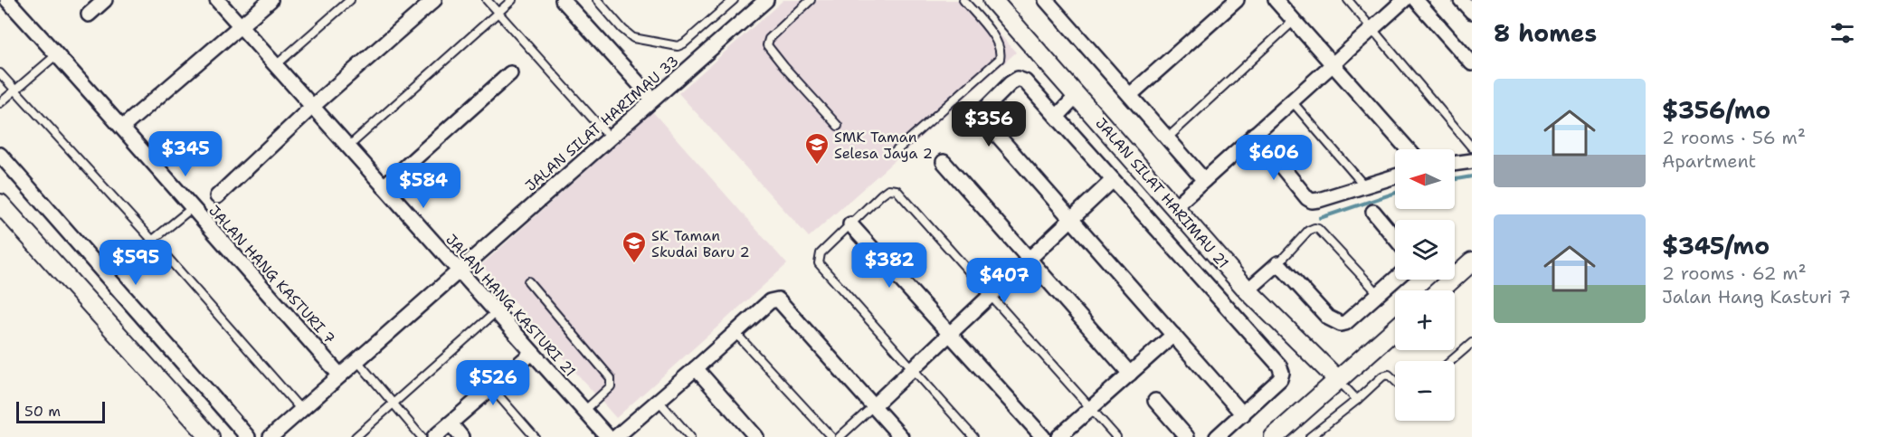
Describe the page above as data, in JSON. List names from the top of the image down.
{
  "streets": {
    "street": [
      "JALAN SILAT HARIMAU 33",
      "JALAN SILAT HARIMAU 21",
      "JALAN HANG KASTURI 7",
      "JALAN HANG KASTURI 21"
    ]
  },
  "crossings": [
    ["JALAN SILAT HARIMAU 33", "JALAN HANG KASTURI 7"],
    ["JALAN SILAT HARIMAU 33", "JALAN HANG KASTURI 21"]
  ],
  "places": {
    "school or university": ["SMK Taman Selesa Jaya 2", "SK Taman Skudai Baru 2"]
  },
  "scale_bar": "50 m",
  "north": "left",
  "page": {
    "heading": "8 homes",
    "list": [
      {
        "name": "$356/mo",
        "note": "2 rooms · 56 m² · Apartment"
      },
      {
        "name": "$345/mo",
        "note": "2 rooms · 62 m² · Jalan Hang Kasturi 7"
      }
    ],
    "price": [
      "$356",
      "$345",
      "$606",
      "$584",
      "$595",
      "$382",
      "$407",
      "$526"
    ],
    "map_buttons": ["+", "−"],
    "scale": "50 m"
  }
}
